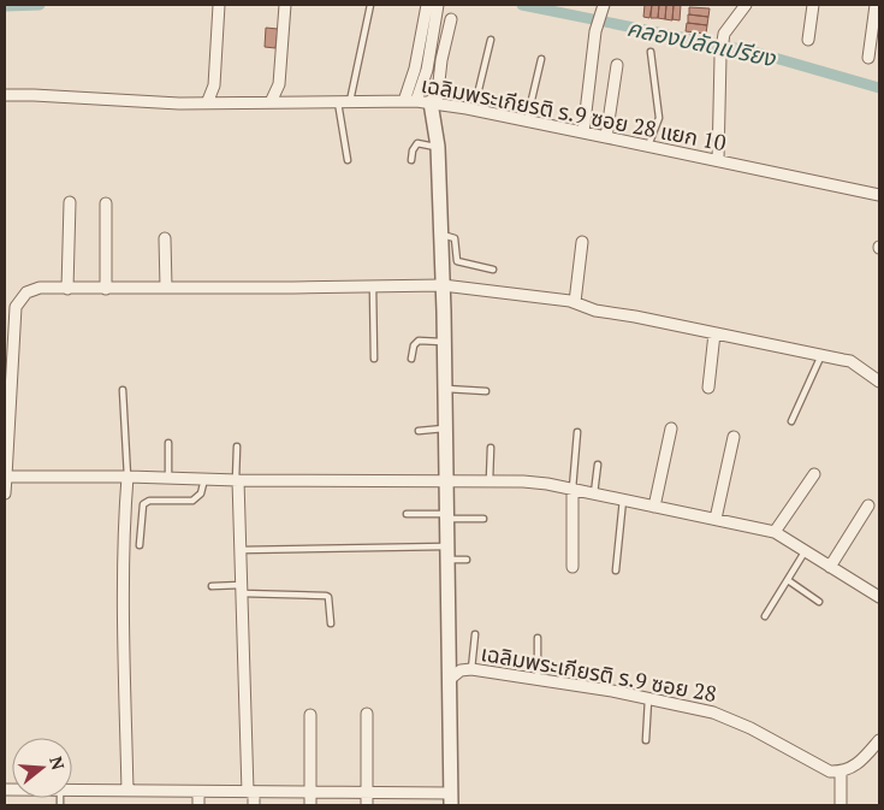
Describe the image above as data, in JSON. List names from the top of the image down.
{
  "streets": {
    "street": ["เฉลิมพระเกียรติ ร.9 ซอย 28 แยก 10", "เฉลิมพระเกียรติ ร.9 ซอย 28"]
  },
  "water": ["คลองปลัดเปรียง"],
  "north": "right"
}
